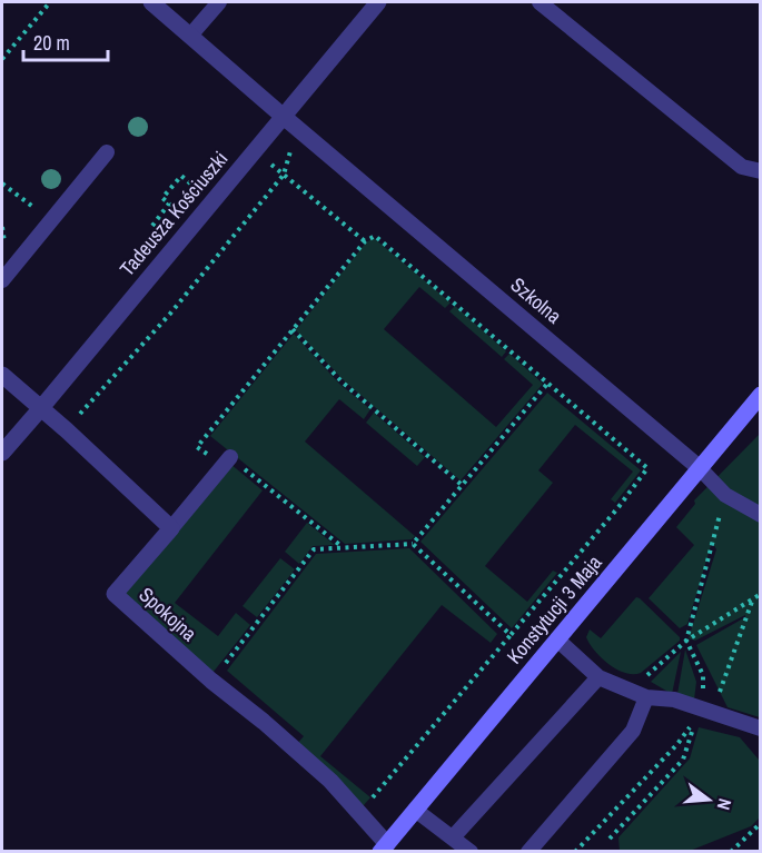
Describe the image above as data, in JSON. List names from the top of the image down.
{
  "streets": {
    "street": [
      "Tadeusza Kościuszki",
      "Szkolna",
      "Konstytucji 3 Maja",
      "Spokojna"
    ]
  },
  "crossings": [
    ["Tadeusza Kościuszki", "Szkolna"],
    ["Szkolna", "Konstytucji 3 Maja"],
    ["Konstytucji 3 Maja", "Spokojna"]
  ],
  "scale_bar": "20 m",
  "north": "right"
}
